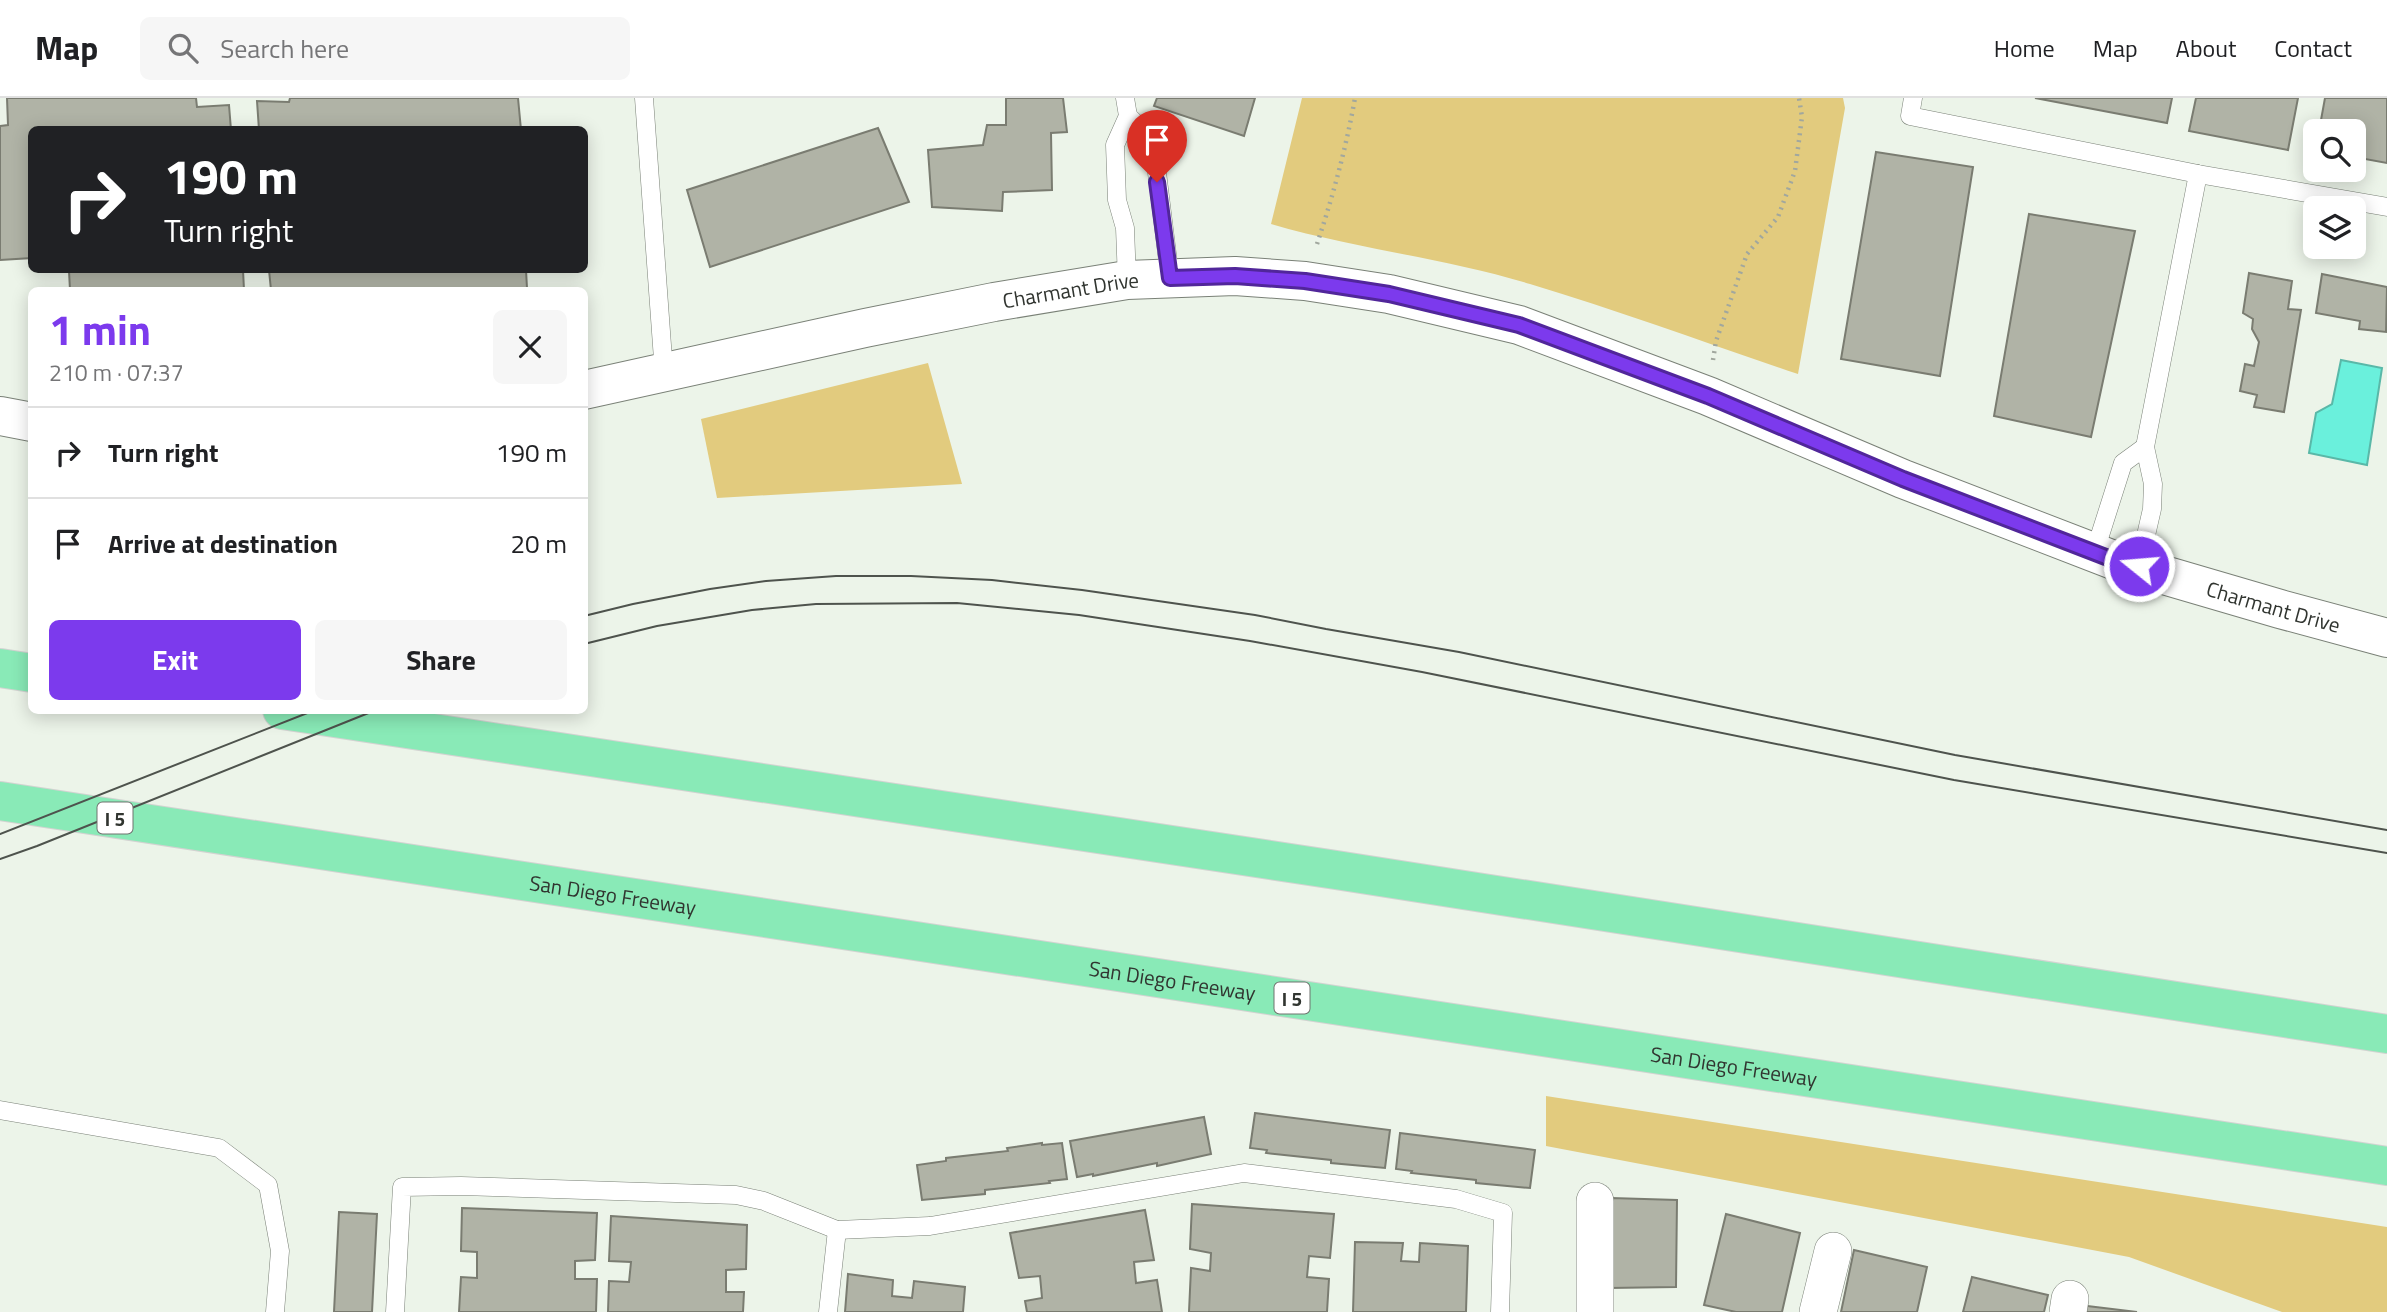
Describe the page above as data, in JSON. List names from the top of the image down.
{
  "streets": {
    "highway": ["I 5", "San Diego Freeway"],
    "street": ["Charmant Drive"]
  },
  "page": {
    "header": "Map",
    "search": "Search here",
    "nav": [
      "Home",
      "Map",
      "About",
      "Contact"
    ],
    "turn": ["190 m", "Turn right"],
    "heading": ["1 min", "210 m · 07:37"],
    "list": [
      {
        "name": "Turn right",
        "value": "190 m"
      },
      {
        "name": "Arrive at destination",
        "value": "20 m"
      }
    ],
    "buttons": ["Exit", "Share"]
  }
}
